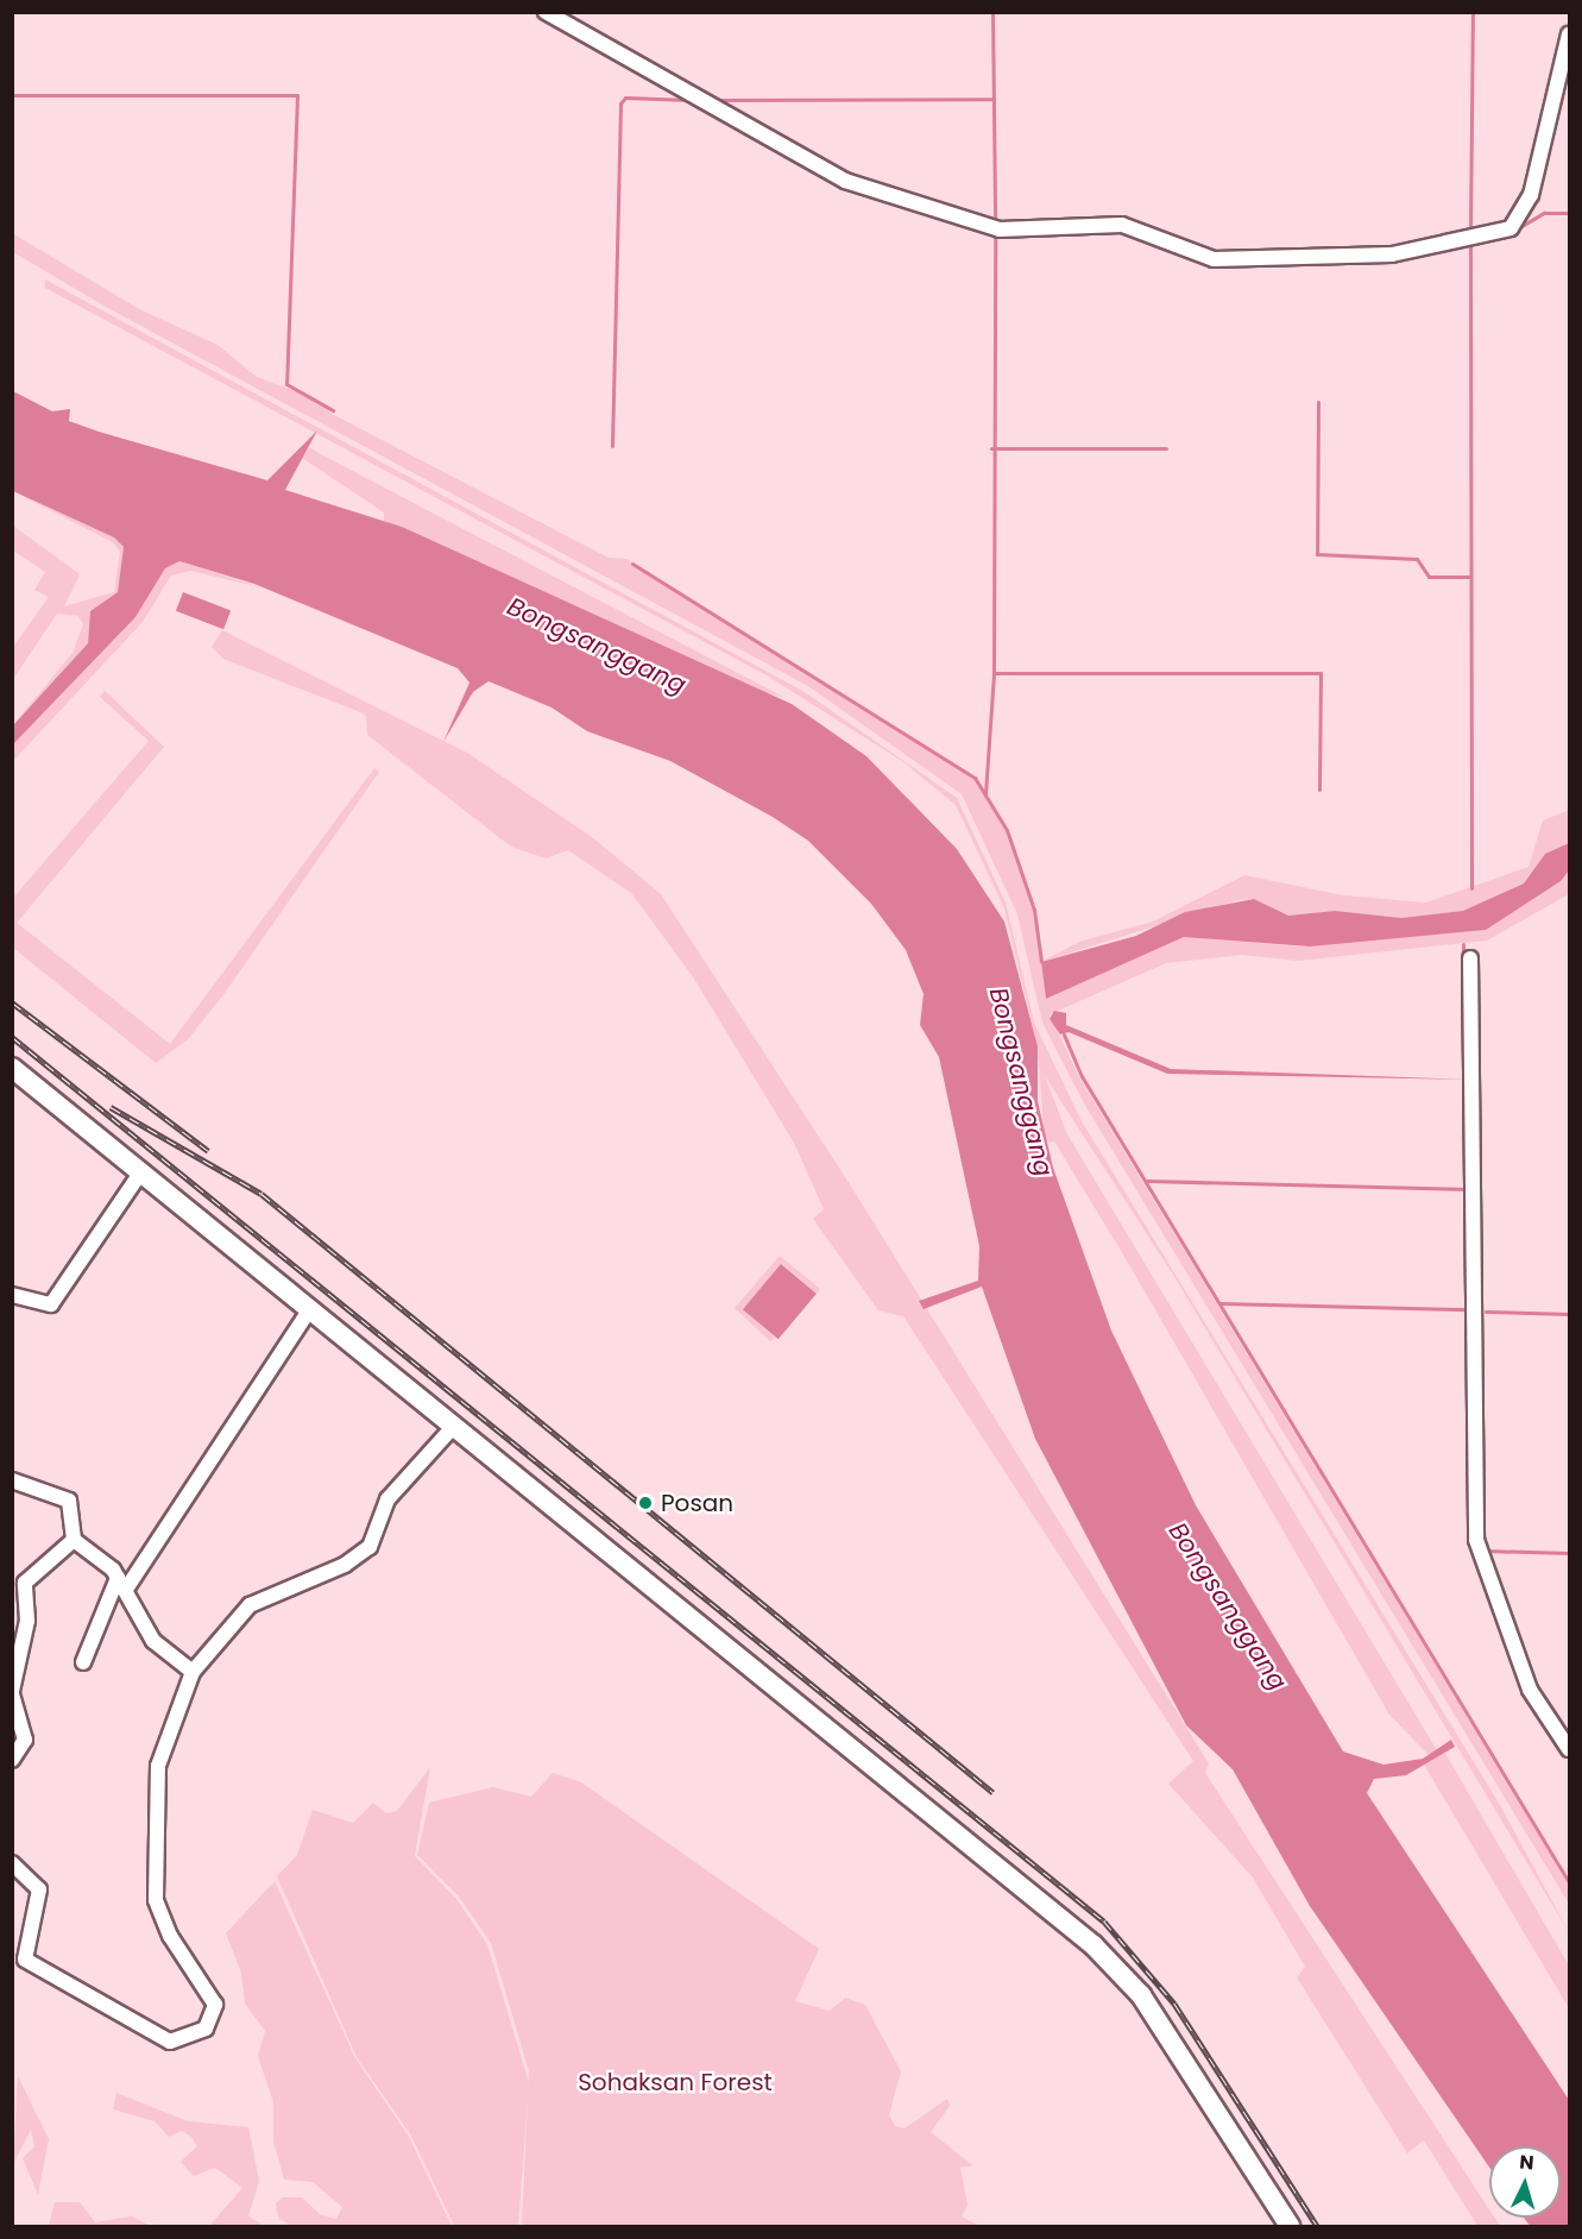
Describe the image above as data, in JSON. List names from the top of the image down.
{
  "water": ["Bongsanggang"],
  "parks": ["Sohaksan Forest"],
  "places": ["Posan"],
  "north": "top"
}
